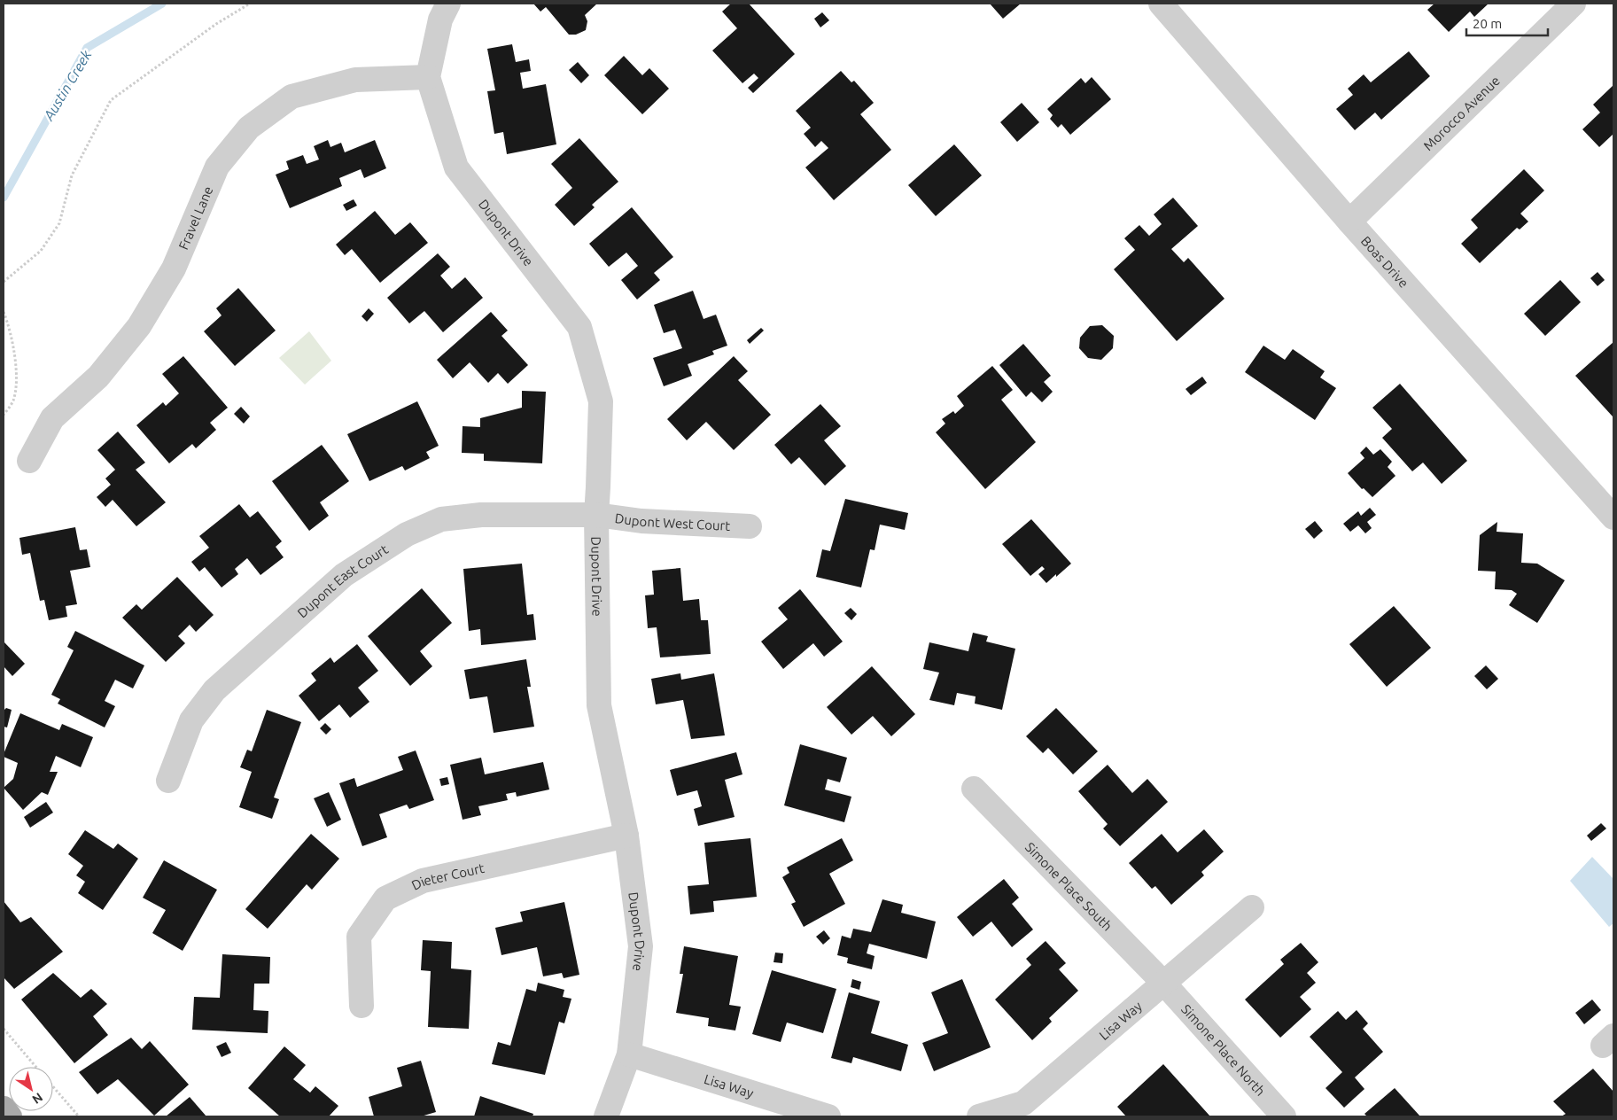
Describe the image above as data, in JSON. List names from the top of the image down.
{
  "streets": {
    "street": [
      "Morocco Avenue",
      "Fravel Lane",
      "Dupont Drive",
      "Boas Drive",
      "Dupont West Court",
      "Dupont East Court",
      "Dieter Court",
      "Simone Place South",
      "Lisa Way",
      "Simone Place North"
    ]
  },
  "crossings": [
    ["Morocco Avenue", "Boas Drive"],
    ["Fravel Lane", "Dupont Drive"],
    ["Dupont Drive", "Dupont West Court"],
    ["Dupont Drive", "Dupont East Court"],
    ["Dupont Drive", "Dieter Court"],
    ["Dupont Drive", "Lisa Way"],
    ["Dupont West Court", "Dupont East Court"],
    ["Simone Place South", "Lisa Way"],
    ["Simone Place South", "Simone Place North"],
    ["Lisa Way", "Simone Place North"]
  ],
  "water": ["Austin Creek"],
  "scale_bar": "20 m",
  "north": "bottom right"
}
